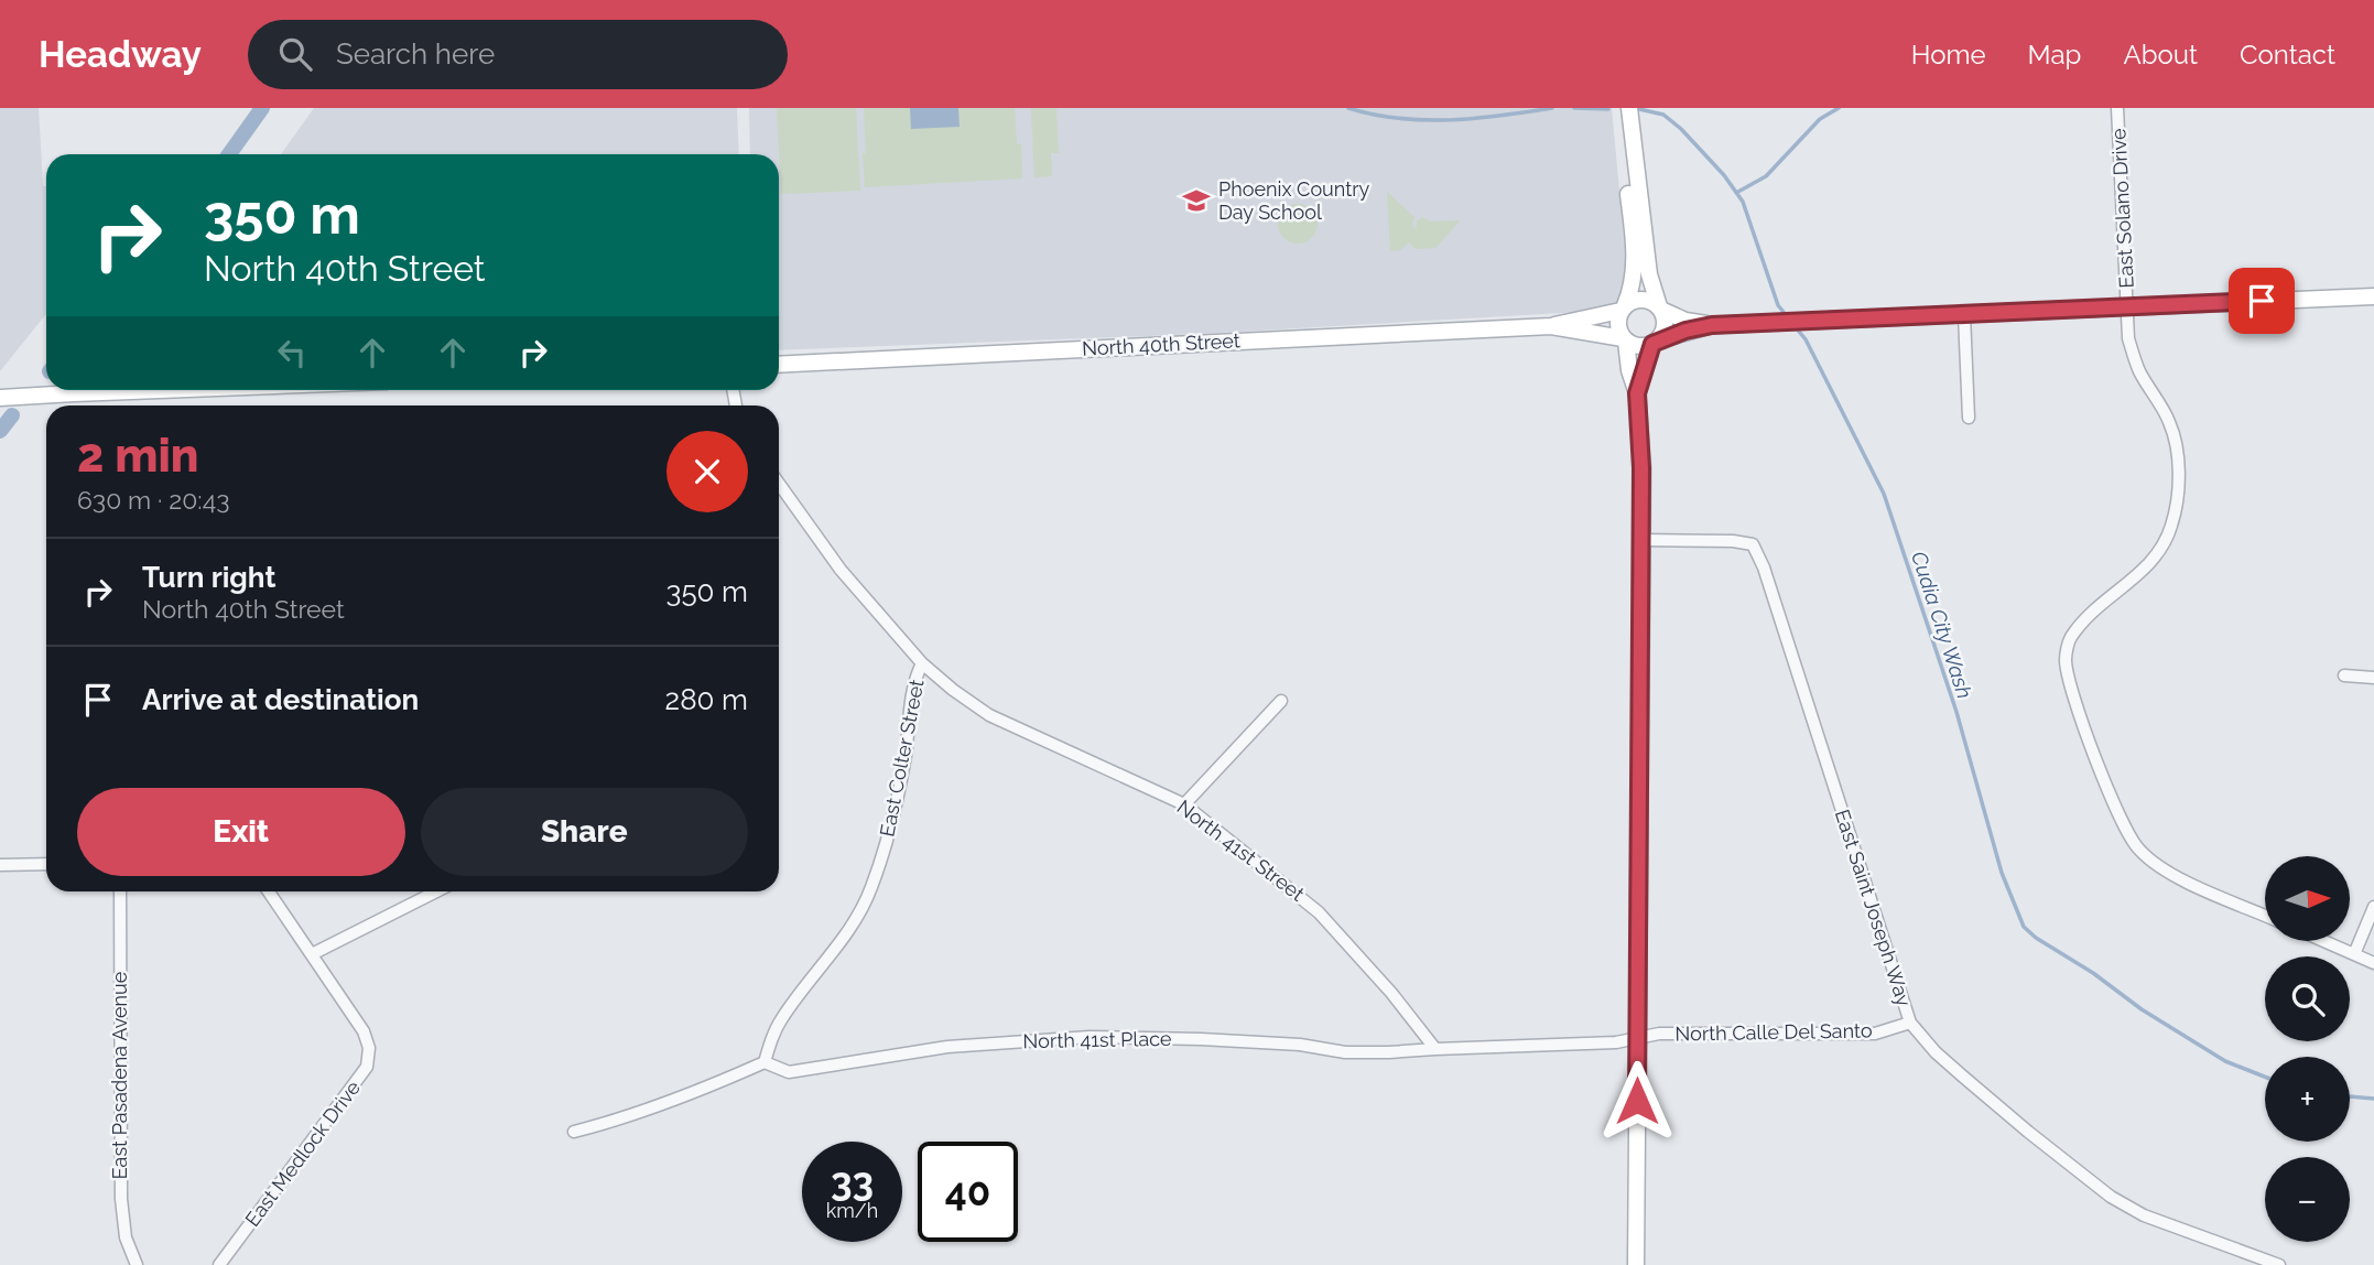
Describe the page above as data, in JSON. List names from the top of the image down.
{
  "streets": {
    "street": [
      "East Solano Drive",
      "North 40th Street",
      "East Colter Street",
      "North 41st Street",
      "East Saint Joseph Way",
      "North Calle Del Santo",
      "North 41st Place",
      "East Pasadena Avenue",
      "East Medlock Drive"
    ]
  },
  "crossings": [
    ["East Colter Street", "North 41st Street"],
    ["East Colter Street", "North 41st Place"],
    ["North 41st Street", "North 41st Place"],
    ["East Saint Joseph Way", "North Calle Del Santo"],
    ["North Calle Del Santo", "North 41st Place"]
  ],
  "water": ["Cudia City Wash"],
  "places": {
    "school or university": ["Phoenix Country Day School"]
  },
  "north": "right",
  "page": {
    "header": "Headway",
    "search": "Search here",
    "nav": [
      "Home",
      "Map",
      "About",
      "Contact"
    ],
    "turn": ["350 m", "North 40th Street"],
    "heading": ["2 min", "630 m · 20:43"],
    "list": [
      {
        "name": "Turn right",
        "note": "North 40th Street",
        "value": "350 m"
      },
      {
        "name": "Arrive at destination",
        "value": "280 m"
      }
    ],
    "buttons": ["Exit", "Share"],
    "map_buttons": ["+", "−"],
    "speed": "33 km/h",
    "limit": "40"
  }
}
